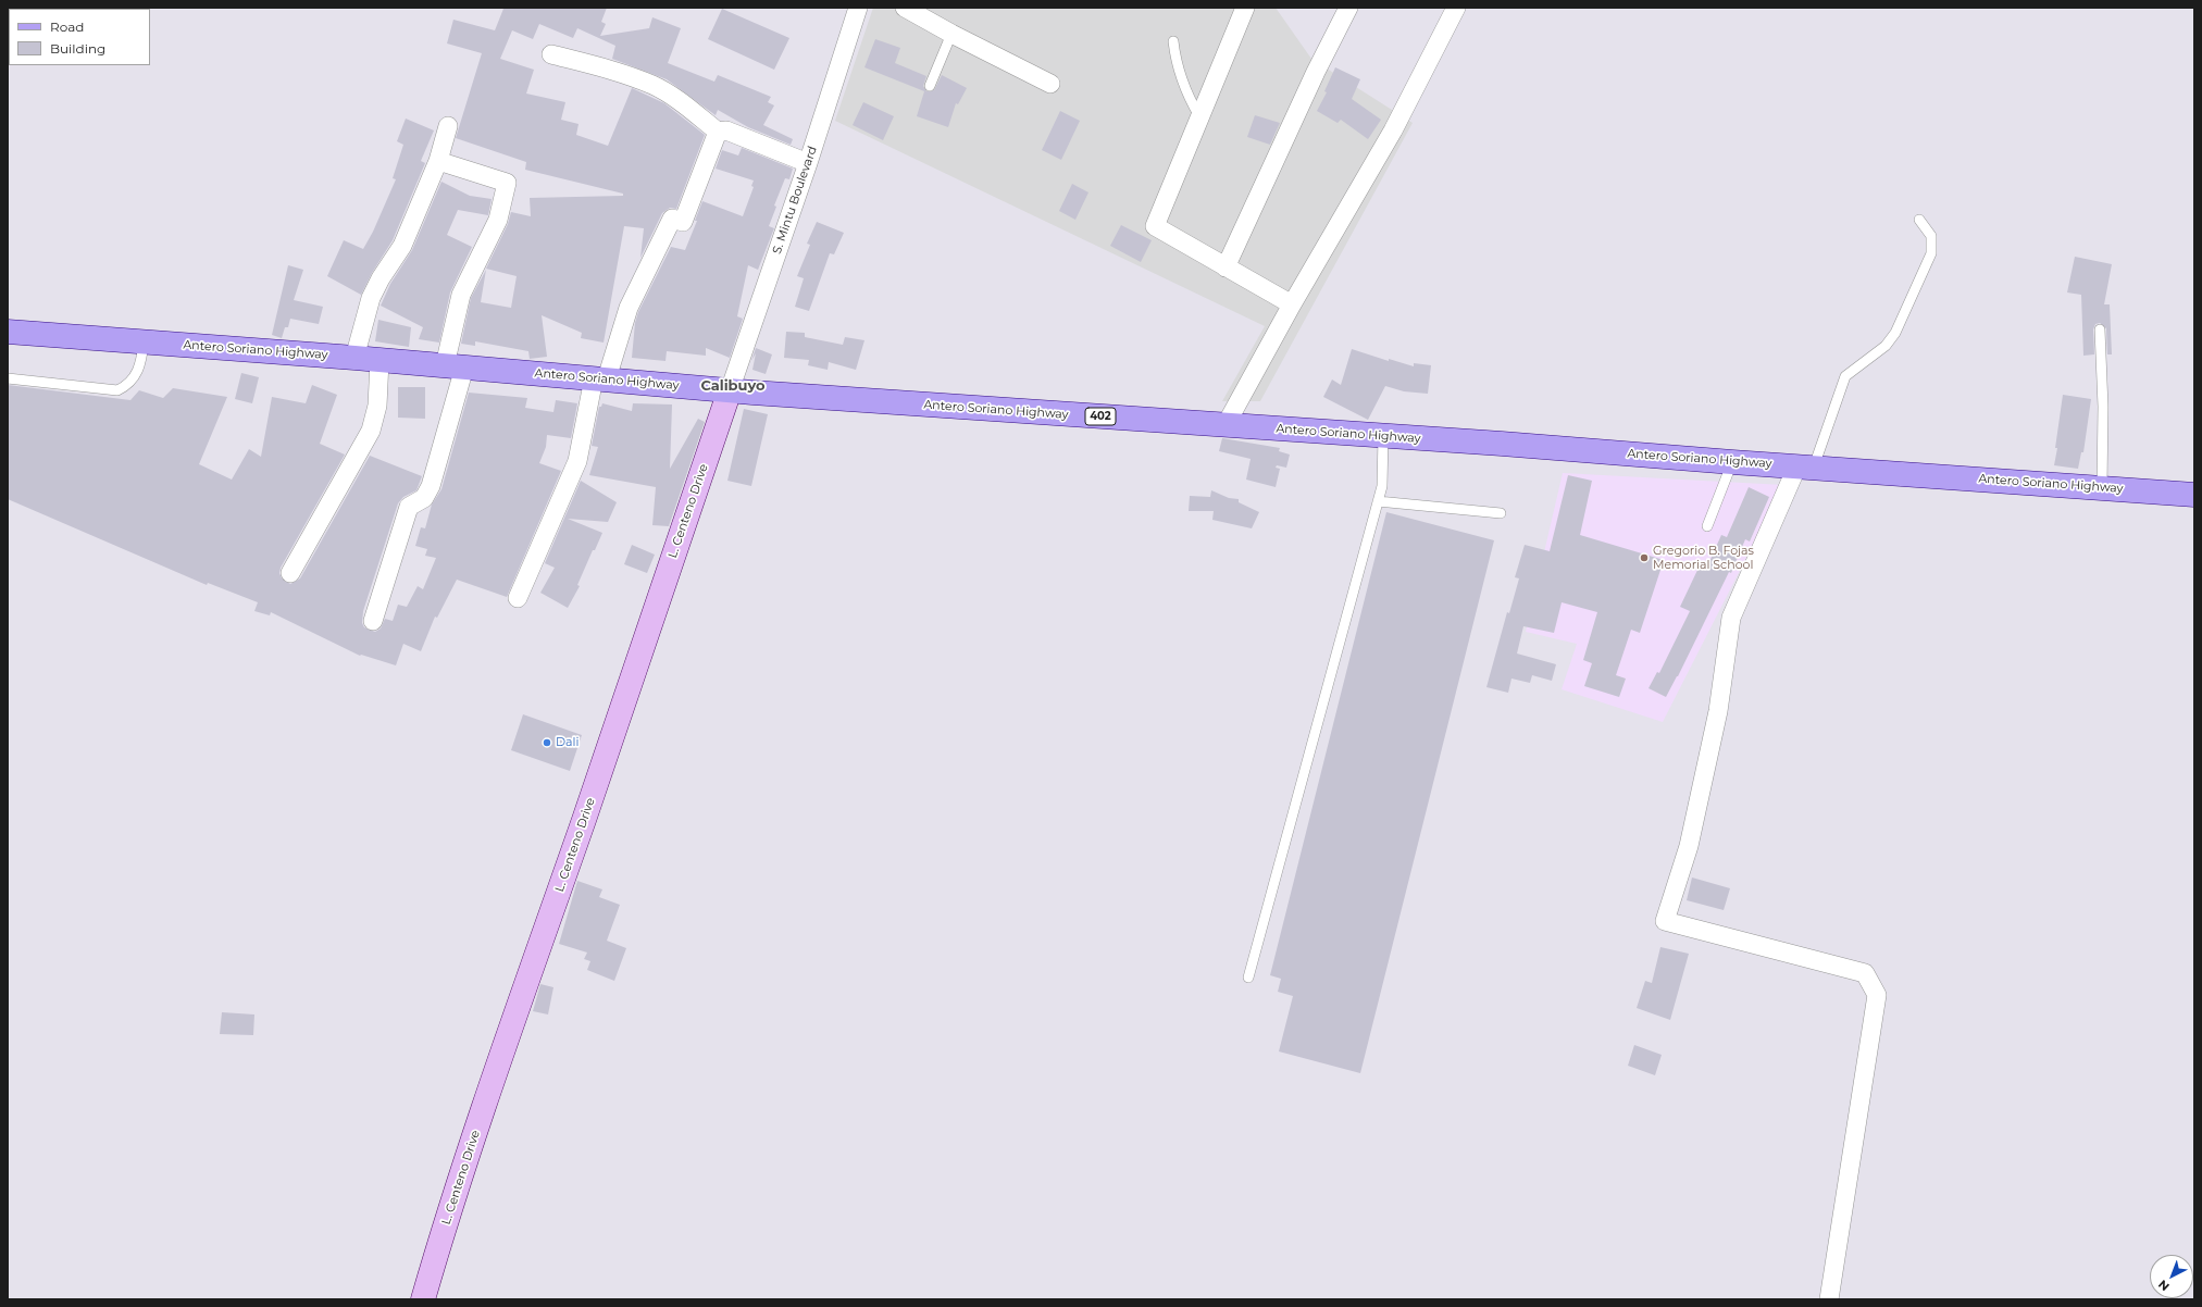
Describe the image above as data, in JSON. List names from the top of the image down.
{
  "streets": {
    "main road": ["Antero Soriano Highway", "402"],
    "street": ["S. Mintu Boulevard", "L. Centeno Drive"]
  },
  "crossings": [
    ["S. Mintu Boulevard", "Antero Soriano Highway"],
    ["S. Mintu Boulevard", "L. Centeno Drive"],
    ["Antero Soriano Highway", "L. Centeno Drive"]
  ],
  "districts": ["Calibuyo"],
  "places": ["Gregorio B. Fojas Memorial School", "Dali"],
  "legend": ["Road", "Building"],
  "north": "bottom left"
}
